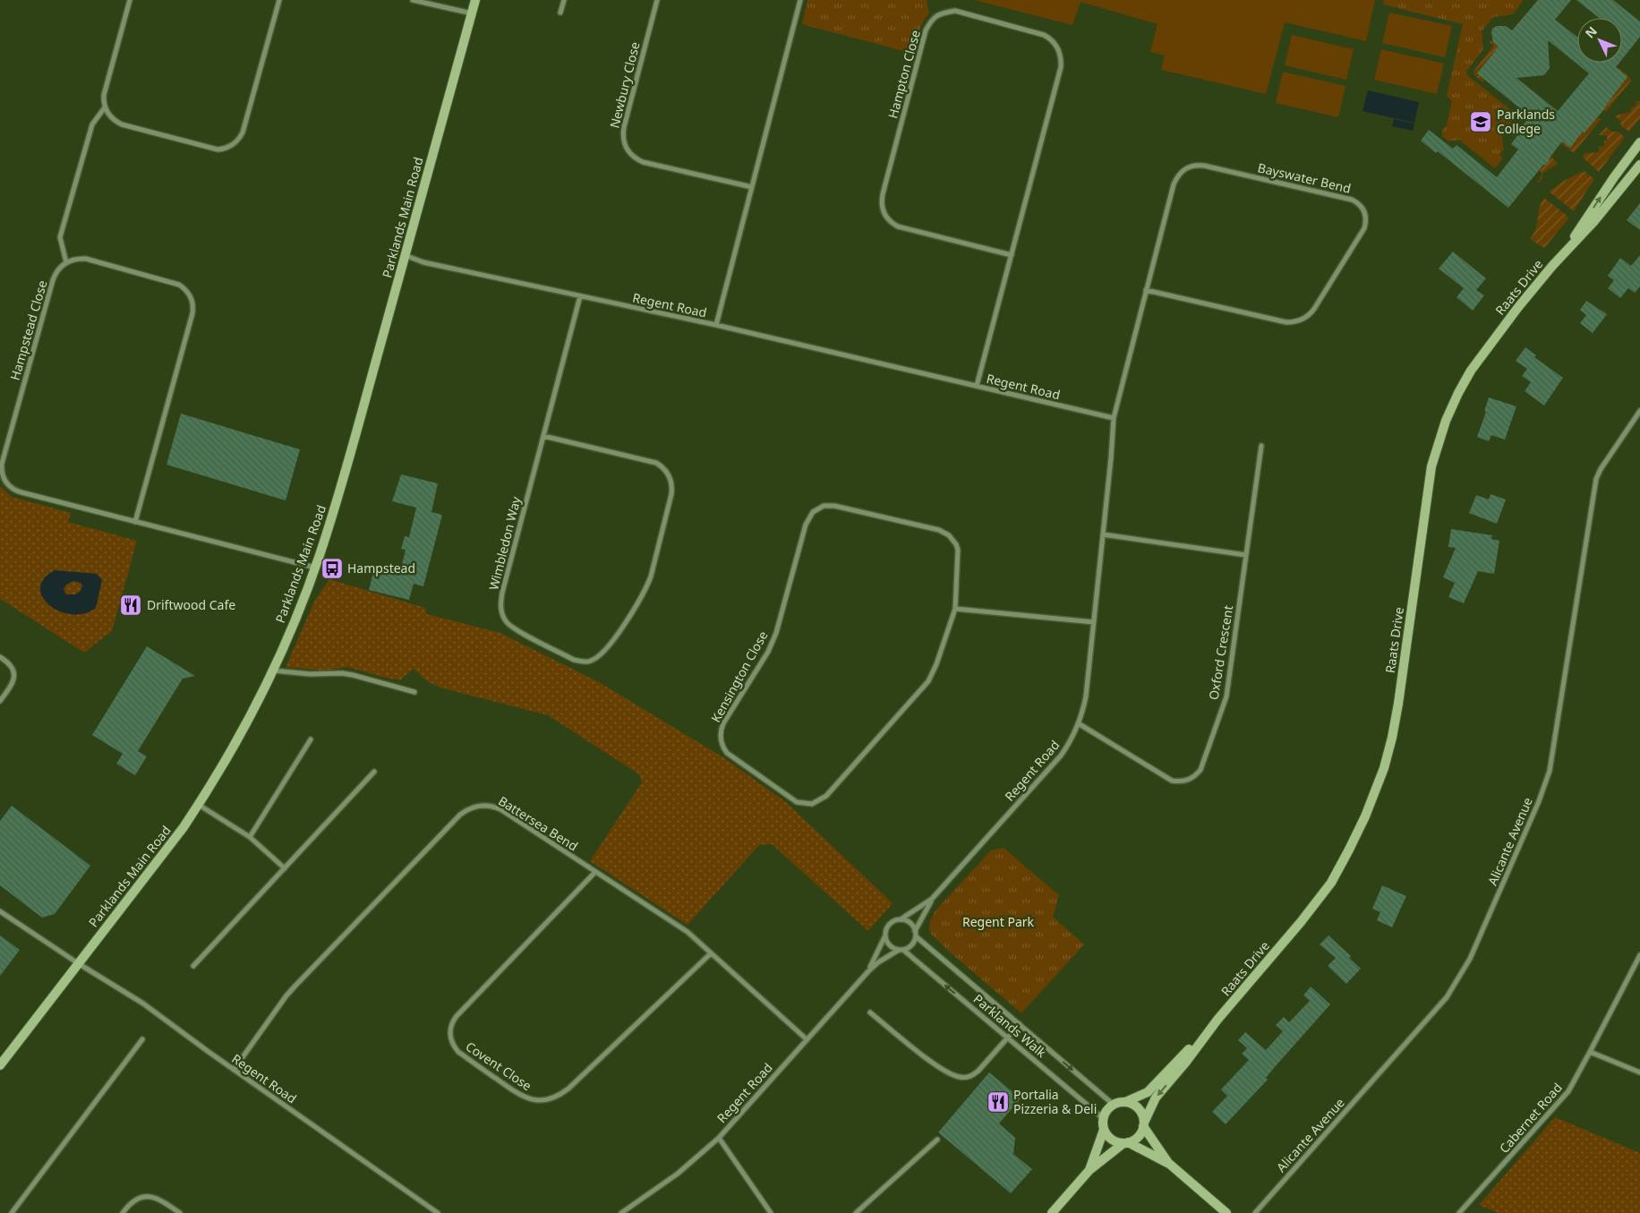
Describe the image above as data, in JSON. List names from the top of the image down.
{
  "streets": {
    "street": [
      "Hampton Close",
      "Newbury Close",
      "Bayswater Bend",
      "Parklands Main Road",
      "Raats Drive",
      "Regent Road",
      "Hampstead Close",
      "Wimbledon Way",
      "Oxford Crescent",
      "Kensington Close",
      "Battersea Bend",
      "Alicante Avenue",
      "Parklands Walk",
      "Covent Close",
      "Cabernet Road"
    ]
  },
  "crossings": [
    ["Hampton Close", "Regent Road"],
    ["Bayswater Bend", "Regent Road"],
    ["Parklands Main Road", "Regent Road"],
    ["Parklands Main Road", "Hampstead Close"],
    ["Raats Drive", "Parklands Walk"],
    ["Regent Road", "Wimbledon Way"],
    ["Regent Road", "Oxford Crescent"],
    ["Regent Road", "Battersea Bend"],
    ["Regent Road", "Parklands Walk"],
    ["Battersea Bend", "Covent Close"]
  ],
  "parks": ["Regent Park"],
  "places": {
    "school or university": ["Parklands College"],
    "bus stop": ["Hampstead"],
    "restaurant": ["Driftwood Cafe", "Portalia Pizzeria & Deli"]
  },
  "north": "top left"
}
